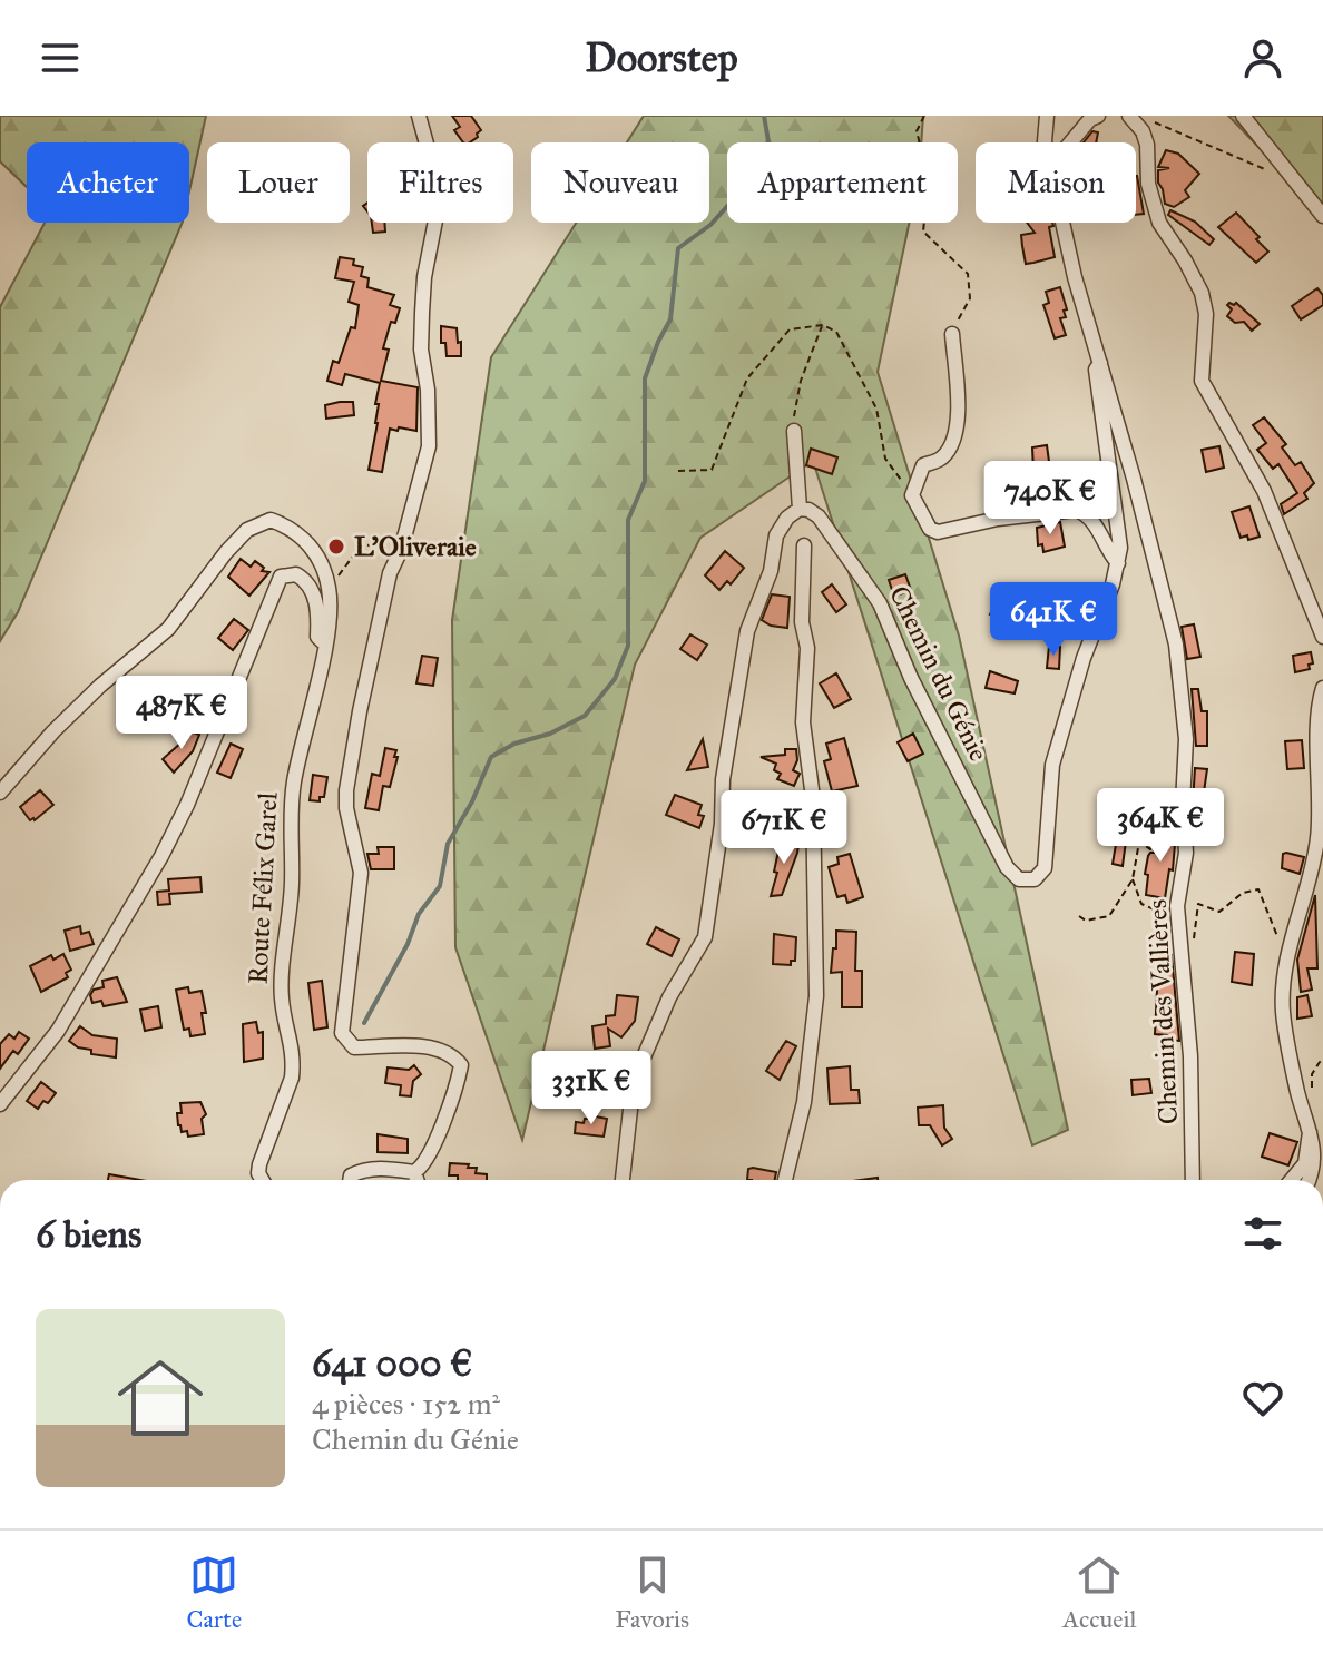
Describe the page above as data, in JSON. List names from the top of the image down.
{
  "streets": {
    "street": ["Chemin du Génie", "Route Félix Garel", "Chemin des Vallières"]
  },
  "crossings": [
    ["Chemin du Génie", "Chemin des Vallières"]
  ],
  "places": ["L'Oliveraie"],
  "page": {
    "header": "Doorstep",
    "chip": [
      "Acheter",
      "Louer",
      "Filtres",
      "Nouveau",
      "Appartement",
      "Maison"
    ],
    "price": [
      "740K €",
      "641K €",
      "487K €",
      "364K €",
      "671K €",
      "331K €"
    ],
    "heading": "6 biens",
    "list": [
      {
        "name": "641 000 €",
        "note": "4 pièces · 152 m² · Chemin du Génie"
      }
    ],
    "tabs": ["Carte", "Favoris", "Accueil"]
  }
}
